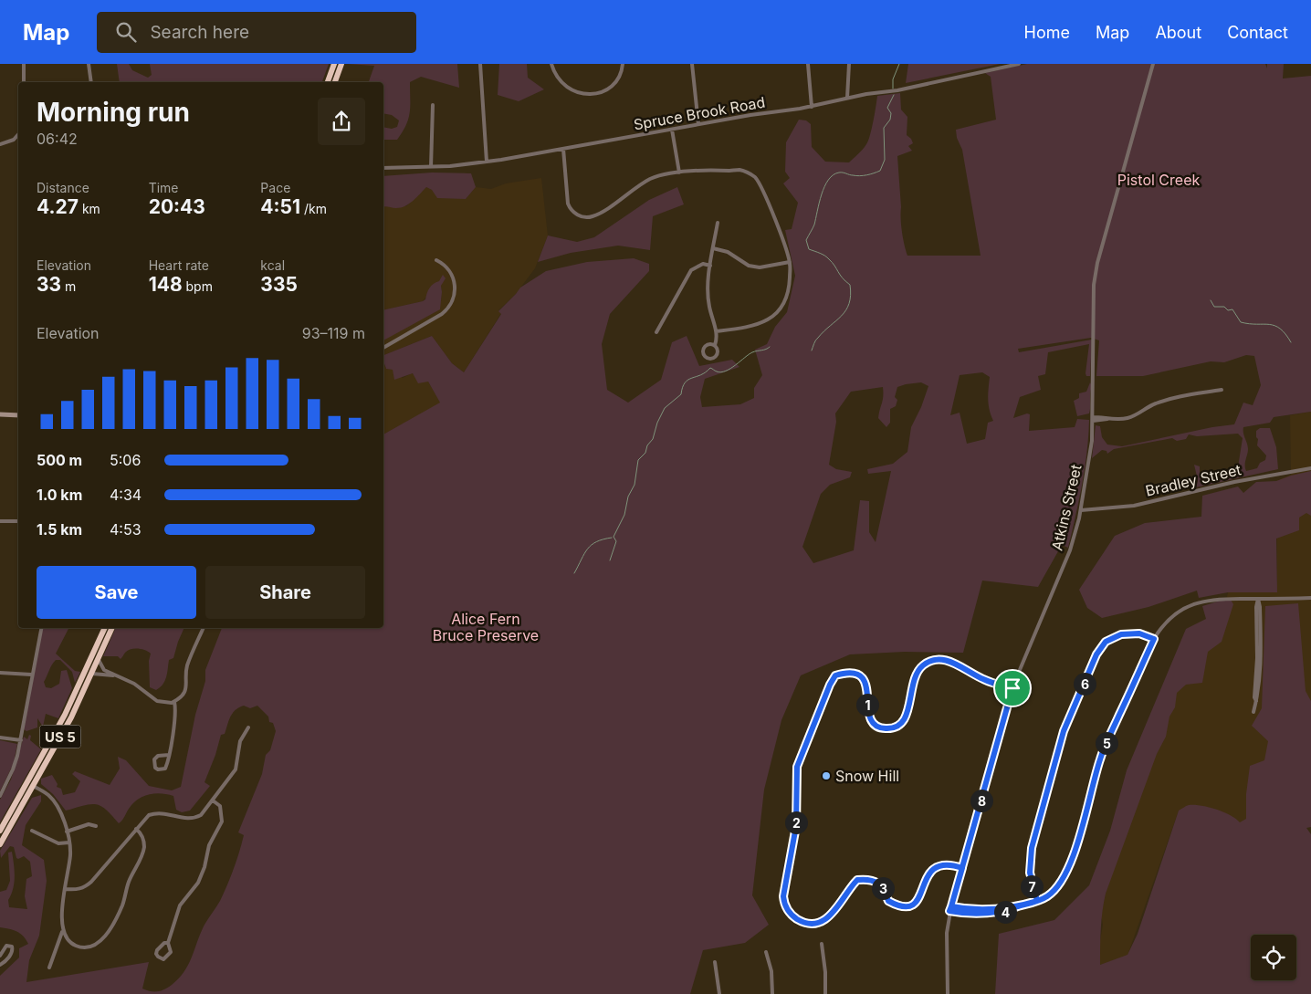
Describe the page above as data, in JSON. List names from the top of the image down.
{
  "streets": {
    "highway": ["US 5"],
    "street": ["Spruce Brook Road", "Bradley Street", "Atkins Street"]
  },
  "crossings": [
    ["Bradley Street", "Atkins Street"]
  ],
  "parks": ["Pistol Creek", "Alice Fern Bruce Preserve"],
  "places": ["Snow Hill"],
  "page": {
    "header": "Map",
    "search": "Search here",
    "nav": [
      "Home",
      "Map",
      "About",
      "Contact"
    ],
    "heading": ["Morning run", "06:42"],
    "stats": [
      ["Distance", "4.27 km"],
      ["Time", "20:43"],
      ["Pace", "4:51 /km"],
      ["Elevation", "33 m"],
      ["Heart rate", "148 bpm"],
      ["kcal", "335"]
    ],
    "chart": ["Elevation", "93–119 m"],
    "list": [
      {
        "name": "500 m",
        "note": "5:06"
      },
      {
        "name": "1.0 km",
        "note": "4:34"
      },
      {
        "name": "1.5 km",
        "note": "4:53"
      }
    ],
    "buttons": ["Save", "Share"],
    "pins": [
      "6",
      "1",
      "5",
      "8",
      "2",
      "7",
      "3",
      "4"
    ]
  }
}
